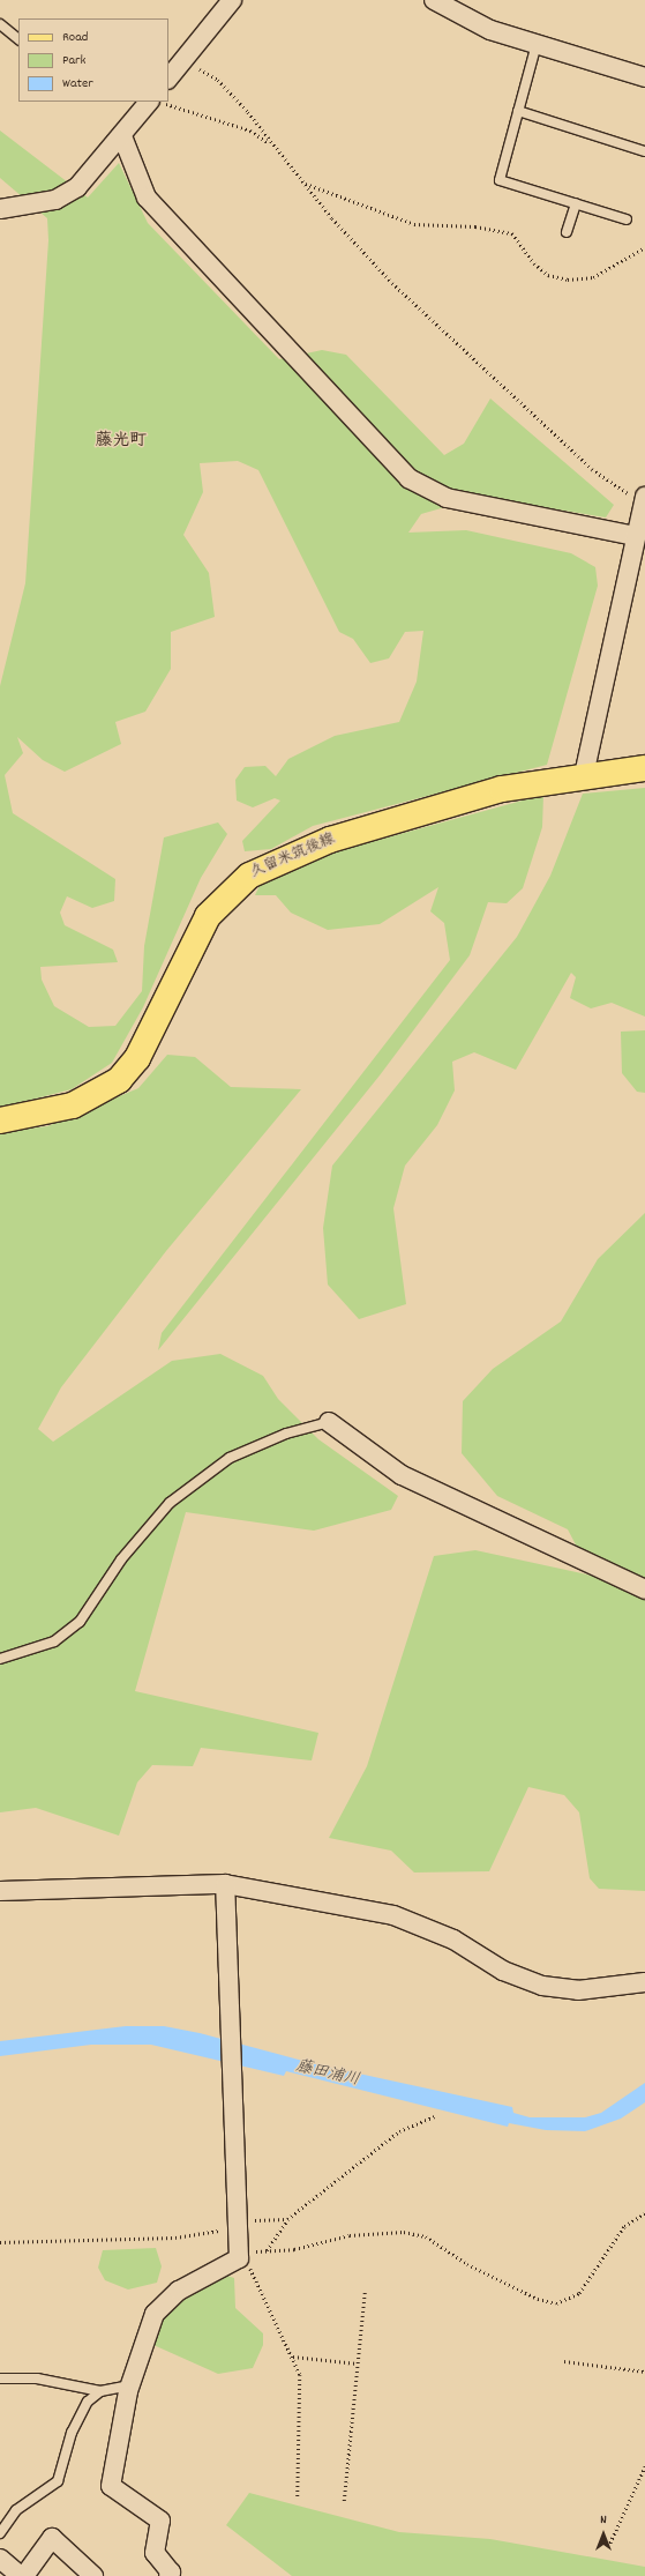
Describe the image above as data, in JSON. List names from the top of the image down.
{
  "streets": {
    "main road": ["久留米筑後線"]
  },
  "districts": ["藤光町"],
  "water": ["藤田浦川"],
  "legend": ["Road", "Park", "Water"],
  "north": "top"
}
